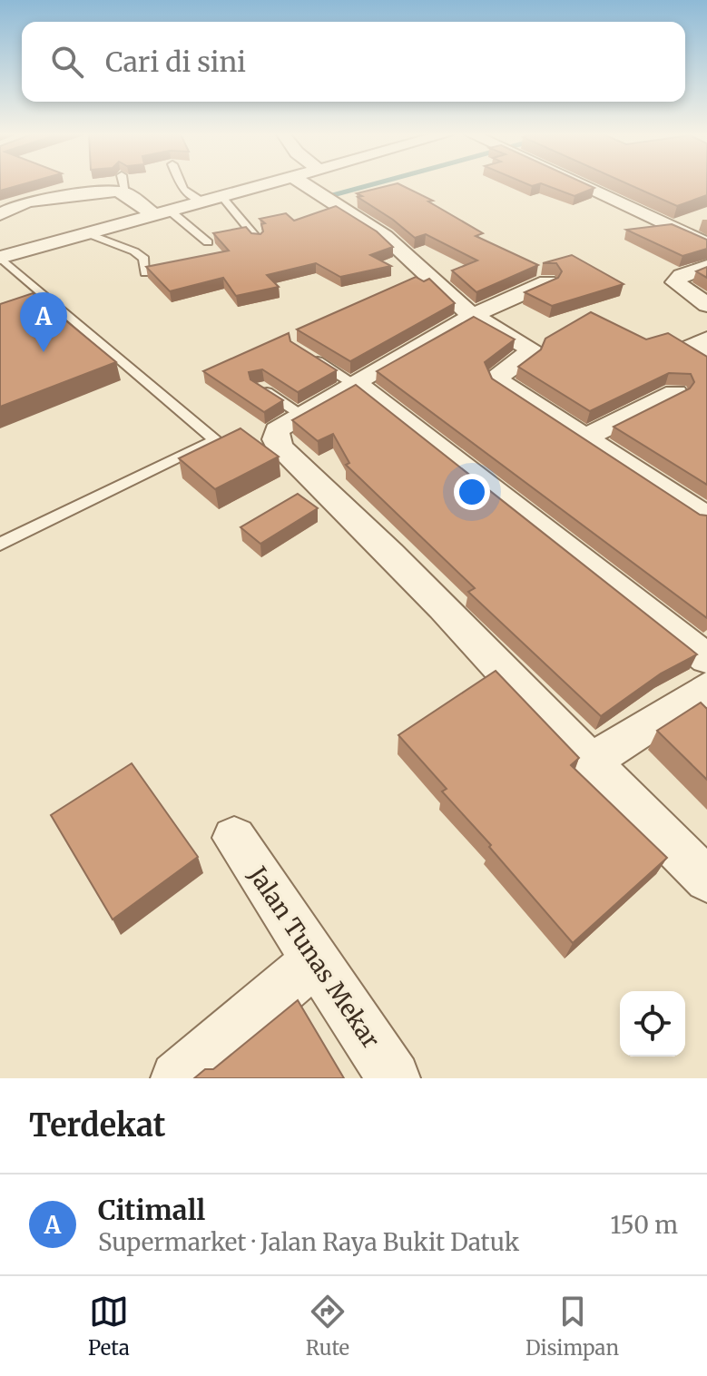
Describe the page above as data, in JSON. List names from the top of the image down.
{
  "streets": {
    "street": ["Jalan Tunas Mekar"]
  },
  "page": {
    "search": "Cari di sini",
    "pins": "A",
    "heading": "Terdekat",
    "list": [
      {
        "mark": "A",
        "name": "Citimall",
        "note": "Supermarket · Jalan Raya Bukit Datuk",
        "value": "150 m"
      }
    ],
    "nav": ["Peta", "Rute", "Disimpan"]
  }
}
